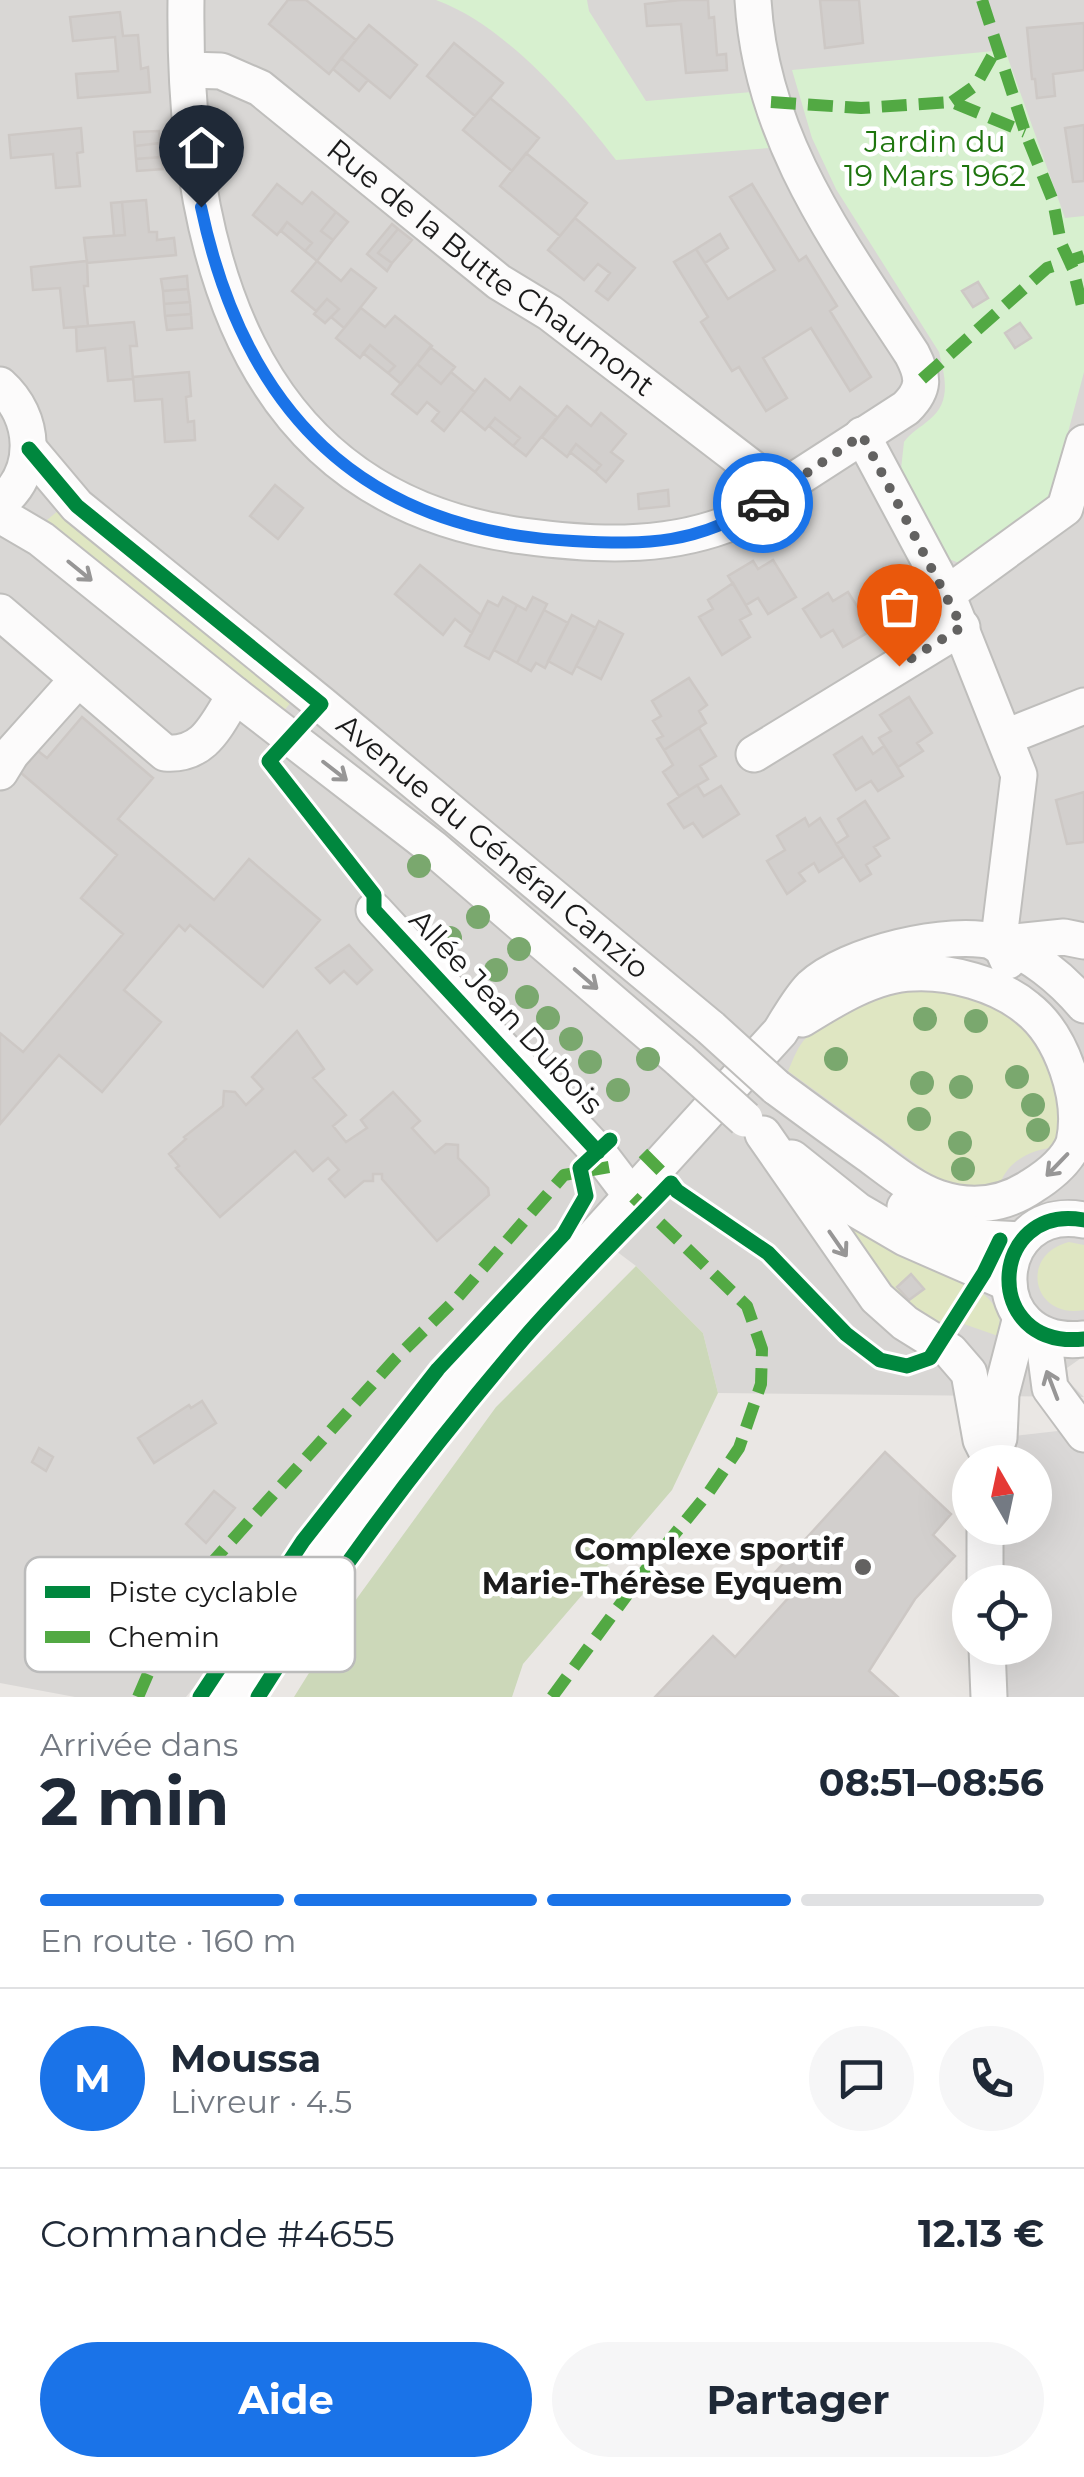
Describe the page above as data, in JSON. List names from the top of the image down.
{
  "streets": {
    "street": ["Rue de la Butte Chaumont", "Avenue du Général Canzio", "Allée Jean Dubois"]
  },
  "parks": ["Jardin du 19 Mars 1962"],
  "places": ["Complexe sportif Marie-Thérèse Eyquem"],
  "legend": ["Piste cyclable", "Chemin"],
  "north": "top",
  "page": {
    "heading": ["2 min", "Arrivée dans", "08:51–08:56"],
    "panel": [
      "Moussa",
      "Livreur · 4.5",
      "Commande #4655",
      "12.13 €"
    ],
    "bar": "En route · 160 m",
    "round": "M",
    "buttons": ["Aide", "Partager"]
  }
}
